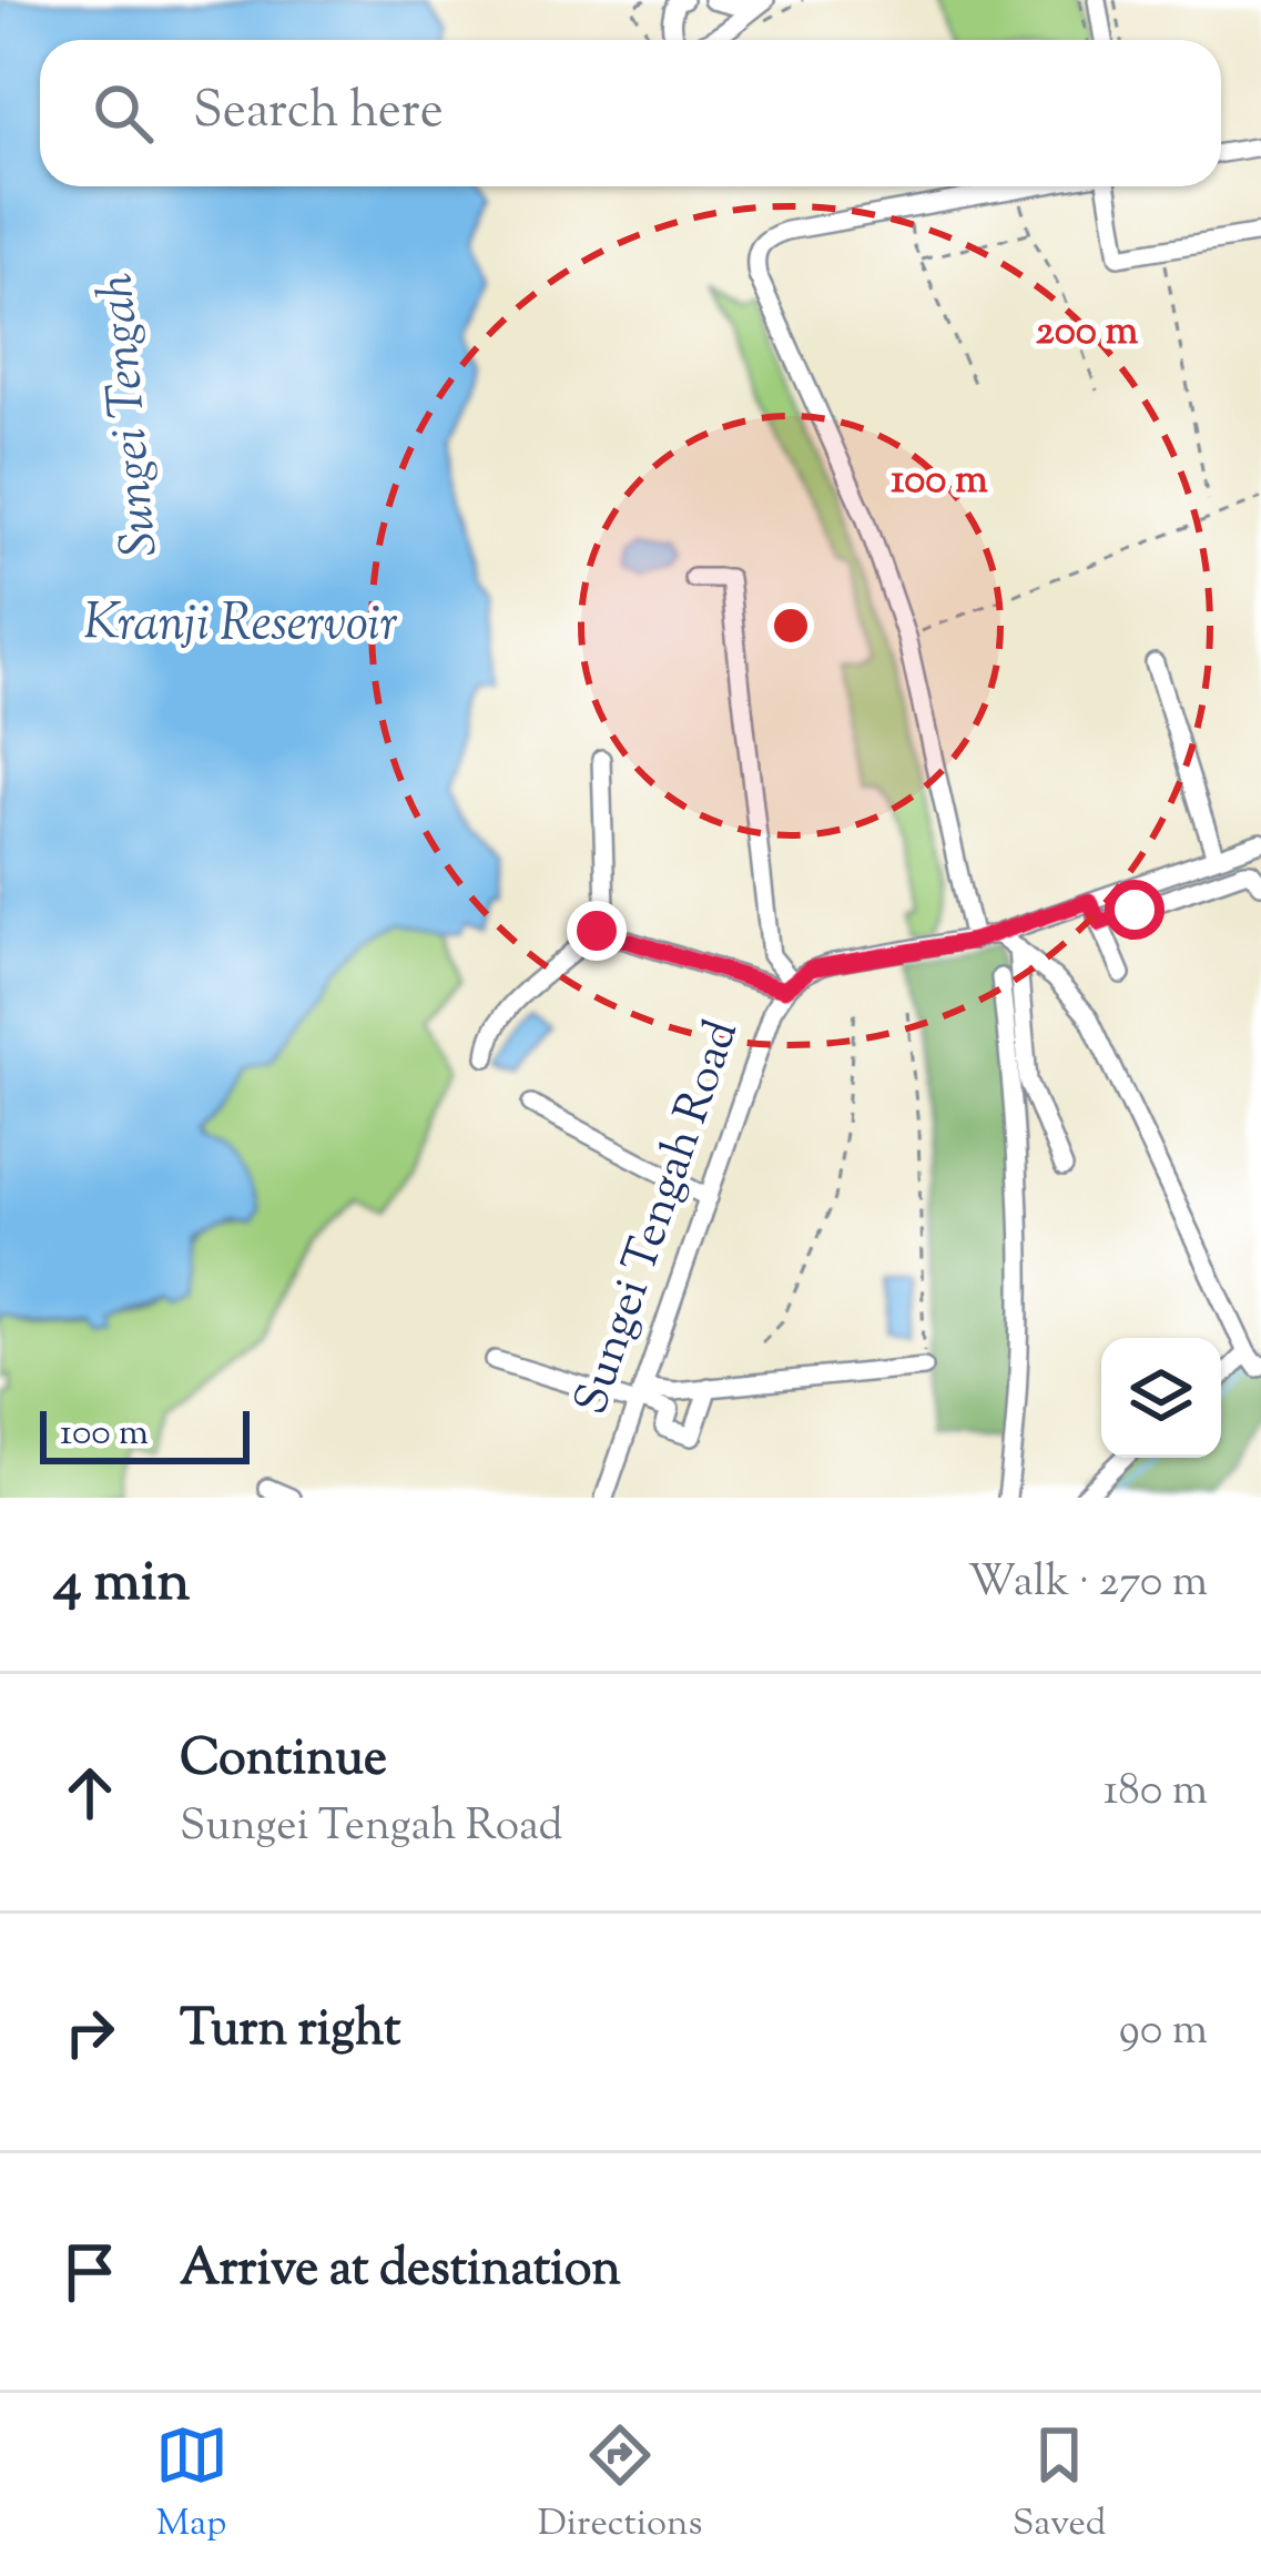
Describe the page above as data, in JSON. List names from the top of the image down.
{
  "streets": {
    "street": ["Sungei Tengah Road"]
  },
  "water": ["Sungei Tengah", "Kranji Reservoir"],
  "scale_bar": "100 m",
  "page": {
    "search": "Search here",
    "scale": "100 m",
    "heading": ["4 min", "Walk · 270 m"],
    "list": [
      ["Continue", "Sungei Tengah Road", "180 m"],
      ["Turn right", "90 m"],
      "Arrive at destination"
    ],
    "nav": ["Map", "Directions", "Saved"]
  },
  "rings": ["200 m", "100 m"]
}
